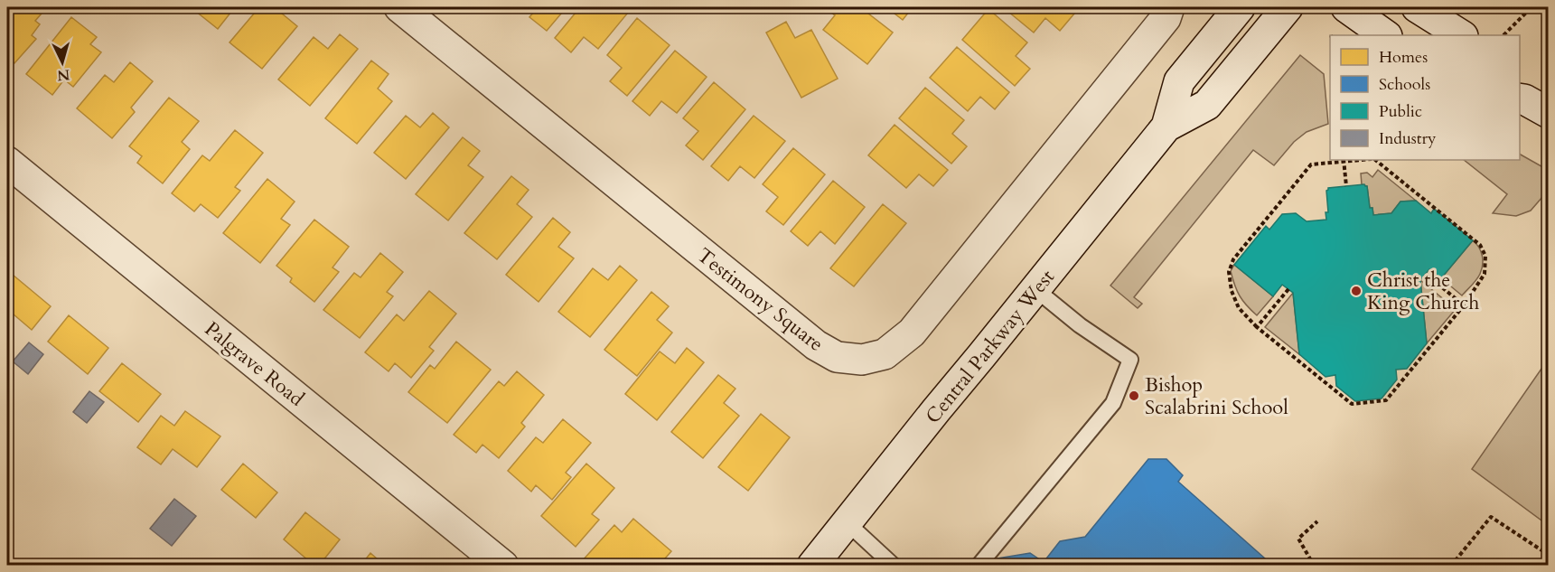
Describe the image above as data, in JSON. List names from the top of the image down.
{
  "streets": {
    "street": ["Testimony Square", "Central Parkway West", "Palgrave Road"]
  },
  "places": ["Christ the King Church", "Bishop Scalabrini School"],
  "legend": [
    "Homes",
    "Schools",
    "Public",
    "Industry"
  ],
  "north": "bottom"
}
